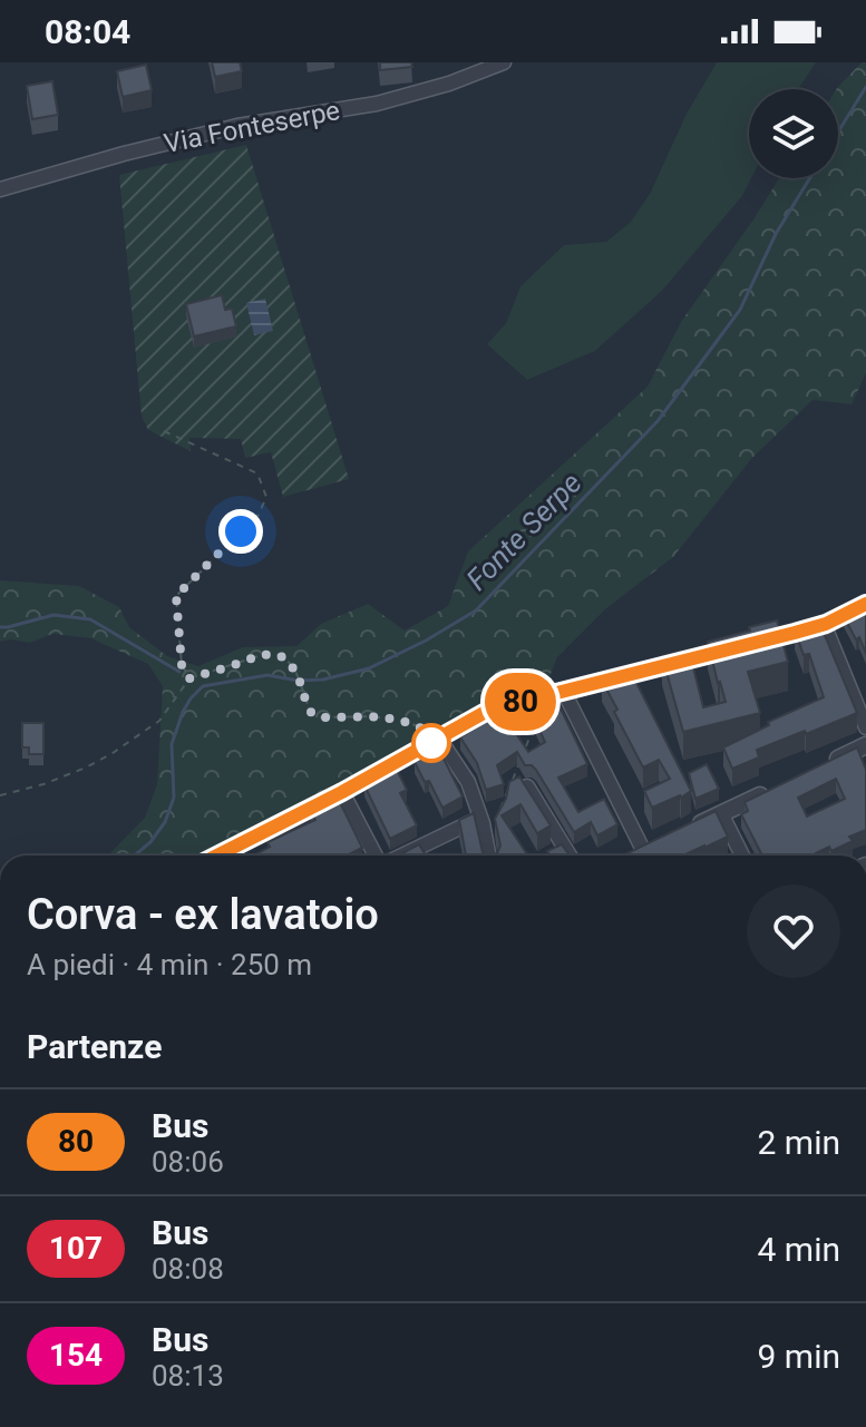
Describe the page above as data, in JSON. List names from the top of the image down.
{
  "streets": {
    "street": ["Via Fonteserpe"]
  },
  "water": ["Fonte Serpe"],
  "lines": ["bus line 80"],
  "page": {
    "status": "08:04",
    "on_map": "80",
    "heading": [
      ["Corva - ex lavatoio", "A piedi · 4 min · 250 m"],
      "Partenze"
    ],
    "list": [
      {
        "mark": "80",
        "name": "Bus",
        "note": "08:06",
        "value": "2 min"
      },
      {
        "mark": "107",
        "name": "Bus",
        "note": "08:08",
        "value": "4 min"
      },
      {
        "mark": "154",
        "name": "Bus",
        "note": "08:13",
        "value": "9 min"
      }
    ]
  }
}
